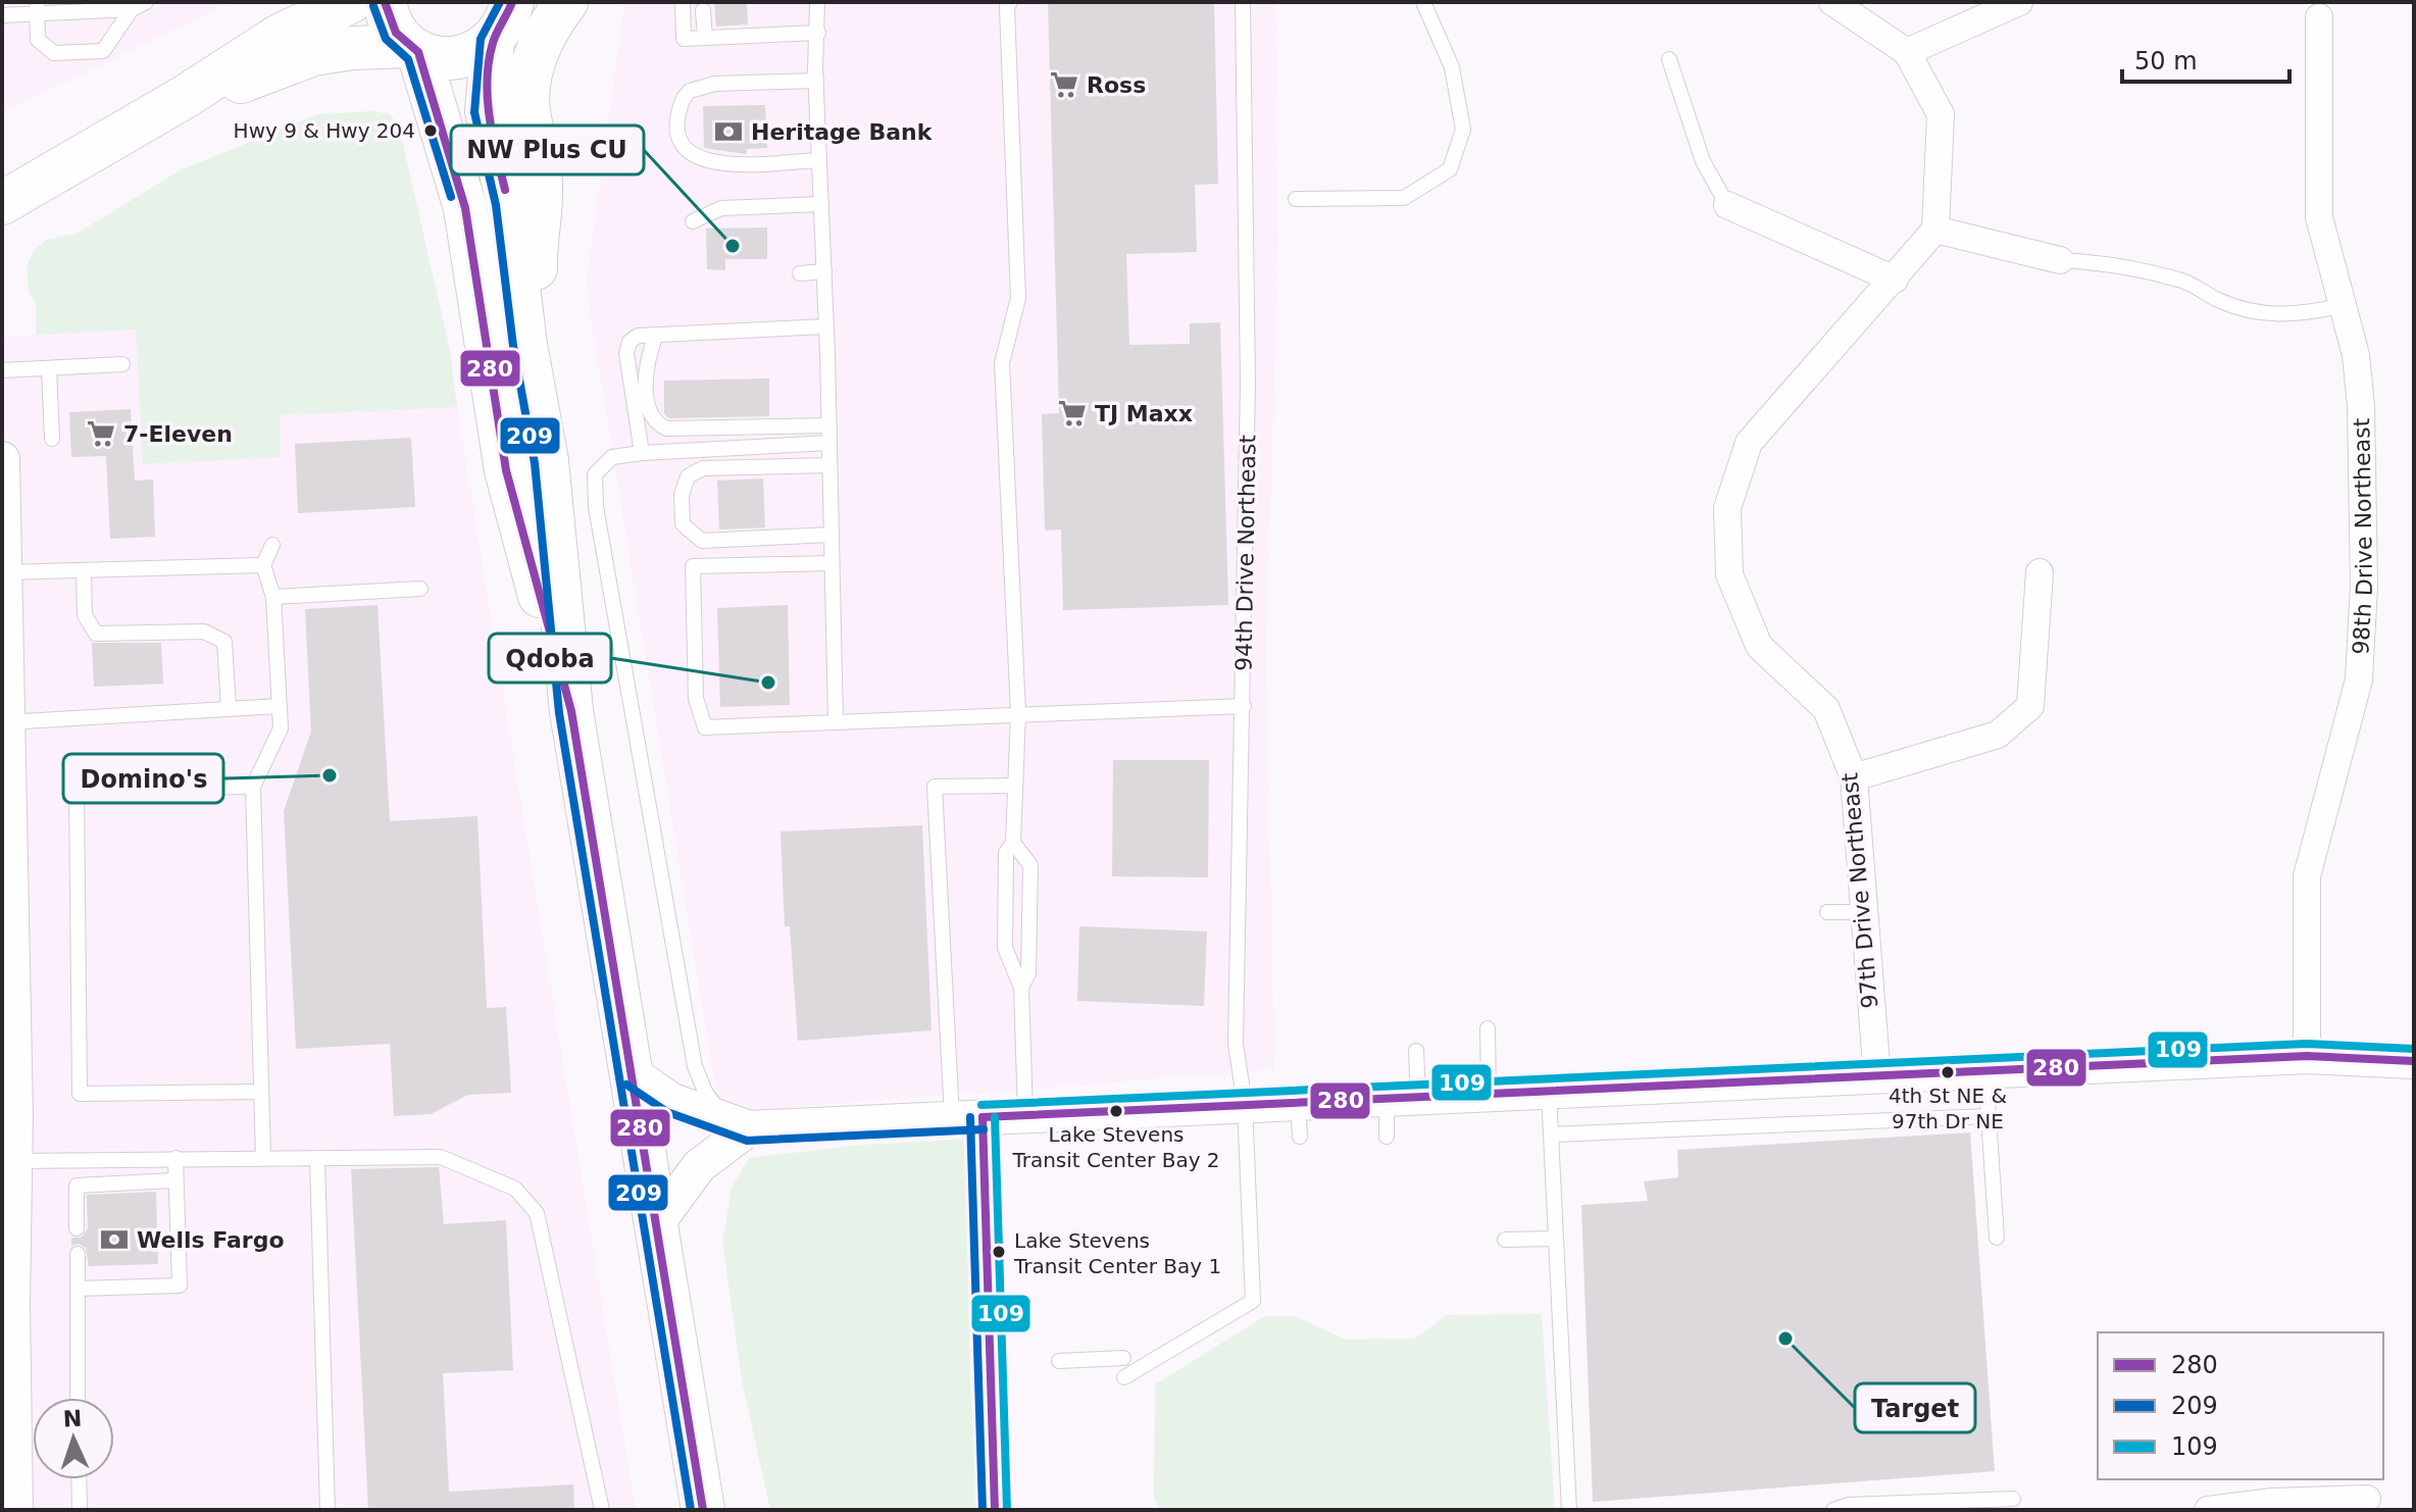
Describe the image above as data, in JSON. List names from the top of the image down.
{
  "streets": {
    "street": ["98th Drive Northeast", "97th Drive Northeast"],
    "lane": ["94th Drive Northeast"]
  },
  "places": {
    "supermarket": ["Ross", "TJ Maxx", "7-Eleven"],
    "other": [
      "Hwy 9 & Hwy 204",
      "NW Plus CU",
      "Qdoba",
      "Domino's",
      "4th St NE & 97th Dr NE",
      "Lake Stevens Transit Center Bay 2",
      "Lake Stevens Transit Center Bay 1",
      "Target"
    ],
    "bank": ["Heritage Bank", "Wells Fargo"]
  },
  "lines": ["transit line 280", "transit line 209", "transit line 109"],
  "legend": ["280", "209", "109"],
  "scale_bar": "50 m",
  "north": "top"
}
